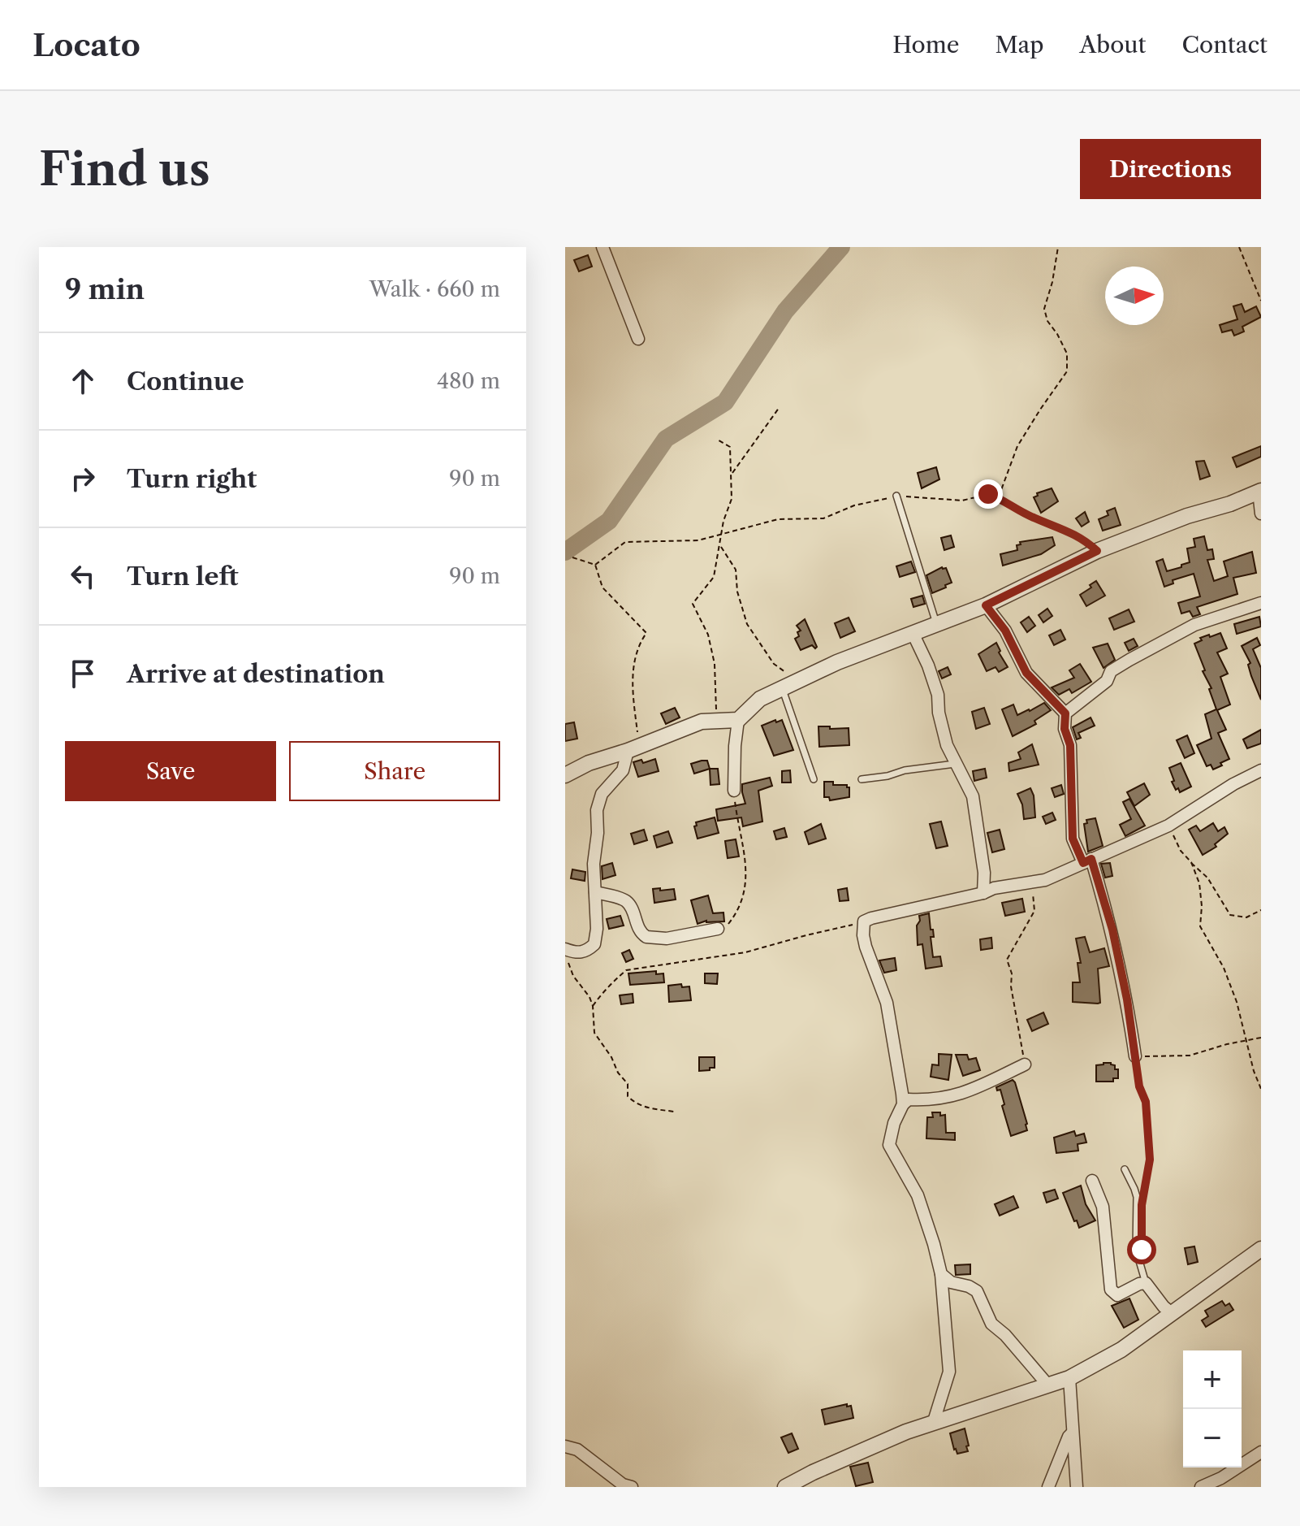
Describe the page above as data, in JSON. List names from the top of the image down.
{
  "north": "right",
  "page": {
    "header": "Locato",
    "nav": [
      "Home",
      "Map",
      "About",
      "Contact"
    ],
    "buttons": [
      "Directions",
      ["Save", "Share"]
    ],
    "title": "Find us",
    "heading": ["9 min", "Walk · 660 m"],
    "list": [
      ["Continue", "480 m"],
      ["Turn right", "90 m"],
      ["Turn left", "90 m"],
      "Arrive at destination"
    ],
    "map_buttons": ["+", "−"]
  }
}
